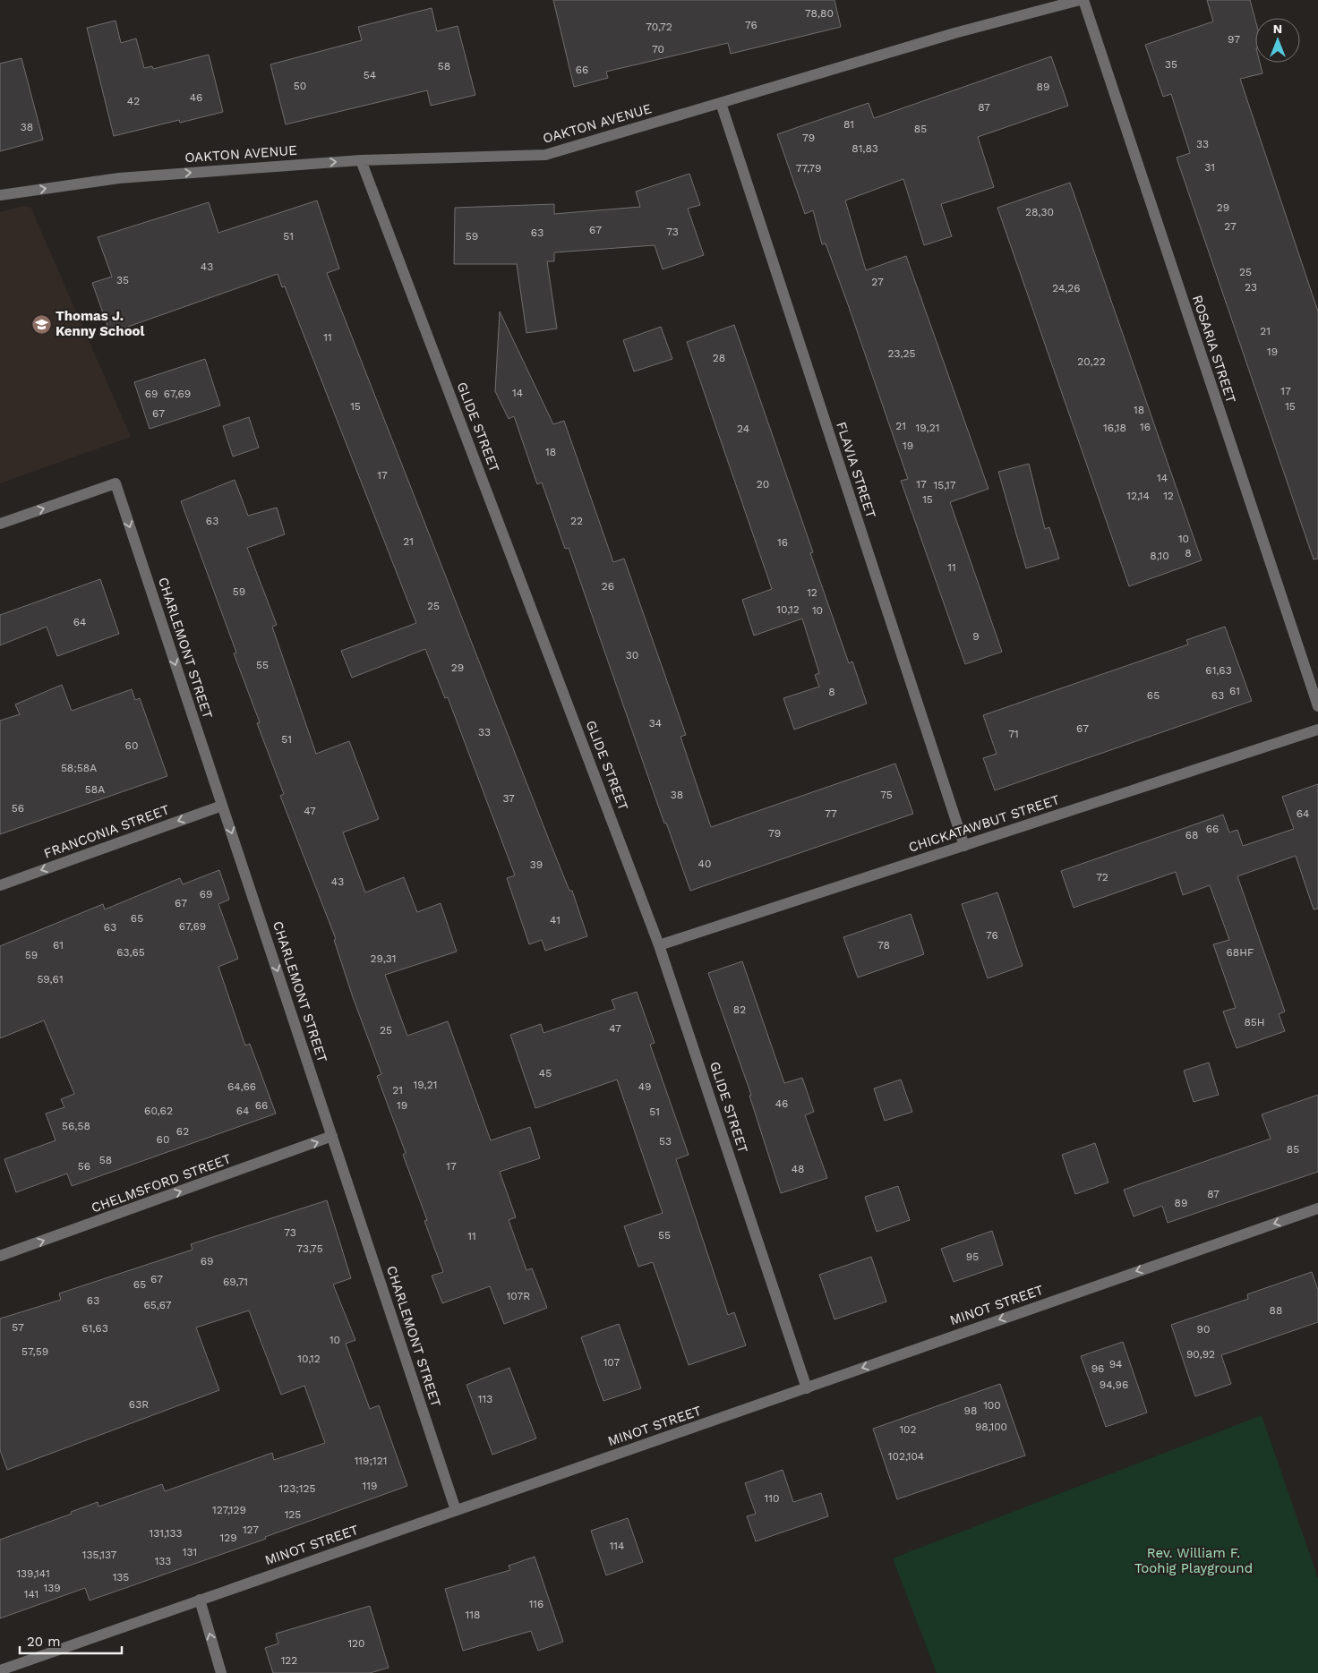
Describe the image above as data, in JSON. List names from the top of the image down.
{
  "streets": {
    "street": [
      "OAKTON AVENUE",
      "ROSARIA STREET",
      "GLIDE STREET",
      "FLAVIA STREET",
      "CHARLEMONT STREET",
      "CHICKATAWBUT STREET",
      "FRANCONIA STREET",
      "CHELMSFORD STREET",
      "MINOT STREET"
    ]
  },
  "crossings": [
    ["OAKTON AVENUE", "ROSARIA STREET"],
    ["OAKTON AVENUE", "GLIDE STREET"],
    ["OAKTON AVENUE", "FLAVIA STREET"],
    ["GLIDE STREET", "CHICKATAWBUT STREET"],
    ["GLIDE STREET", "MINOT STREET"],
    ["FLAVIA STREET", "CHICKATAWBUT STREET"],
    ["CHARLEMONT STREET", "FRANCONIA STREET"],
    ["CHARLEMONT STREET", "CHELMSFORD STREET"],
    ["CHARLEMONT STREET", "MINOT STREET"]
  ],
  "one_way": [
    "CHARLEMONT STREET",
    "FRANCONIA STREET",
    "CHELMSFORD STREET",
    "MINOT STREET"
  ],
  "parks": ["Rev. William F. Toohig Playground"],
  "places": {
    "school or university": ["Thomas J. Kenny School"]
  },
  "house_numbers": [
    "78,80",
    "76",
    "70,72",
    "97",
    "70",
    "35",
    "58",
    "66",
    "54",
    "50",
    "89",
    "46",
    "42",
    "87",
    "81",
    "38",
    "85",
    "79",
    "33",
    "81,83",
    "31",
    "77,79",
    "29",
    "28,30",
    "27",
    "67",
    "73",
    "63",
    "51",
    "59",
    "43",
    "25",
    "35",
    "27",
    "23",
    "24,26",
    "21",
    "11",
    "19",
    "23,25",
    "28",
    "20,22",
    "17",
    "14",
    "69",
    "67,69",
    "15",
    "15",
    "18",
    "67",
    "21",
    "16",
    "19,21",
    "16,18",
    "24",
    "19",
    "18",
    "17",
    "14",
    "20",
    "17",
    "15,17",
    "12,14",
    "12",
    "15",
    "63",
    "22",
    "10",
    "21",
    "16",
    "8",
    "8,10",
    "11",
    "26",
    "59",
    "12",
    "25",
    "10,12",
    "10",
    "64",
    "9",
    "30",
    "55",
    "29",
    "61,63",
    "61",
    "8",
    "65",
    "63",
    "34",
    "67",
    "33",
    "71",
    "51",
    "60",
    "58;58A",
    "58A",
    "38",
    "75",
    "37",
    "56",
    "47",
    "77",
    "64",
    "66",
    "79",
    "68",
    "40",
    "39",
    "72",
    "43",
    "69",
    "67",
    "65",
    "41",
    "67,69",
    "63",
    "76",
    "61",
    "78",
    "63,65",
    "68HF",
    "59",
    "29,31",
    "59,61",
    "82",
    "85H",
    "47",
    "25",
    "45",
    "19,21",
    "64,66",
    "49",
    "21",
    "46",
    "66",
    "19",
    "60,62",
    "64",
    "51",
    "56,58",
    "62",
    "60",
    "53",
    "85",
    "58",
    "56",
    "17",
    "48",
    "87",
    "89",
    "73",
    "55",
    "11",
    "73,75",
    "95",
    "69",
    "67",
    "69,71",
    "65",
    "107R",
    "63",
    "65,67",
    "88",
    "57",
    "61,63",
    "90",
    "10",
    "57,59",
    "90,92",
    "10,12",
    "107",
    "94",
    "96",
    "94,96",
    "113",
    "63R",
    "100",
    "98",
    "98,100",
    "102",
    "102,104",
    "119;121",
    "119",
    "123;125",
    "110",
    "127,129",
    "125",
    "127",
    "131,133",
    "129",
    "114",
    "131",
    "135,137",
    "133",
    "139,141",
    "135",
    "139",
    "141",
    "116",
    "118",
    "120",
    "122"
  ],
  "scale_bar": "20 m",
  "north": "top"
}
